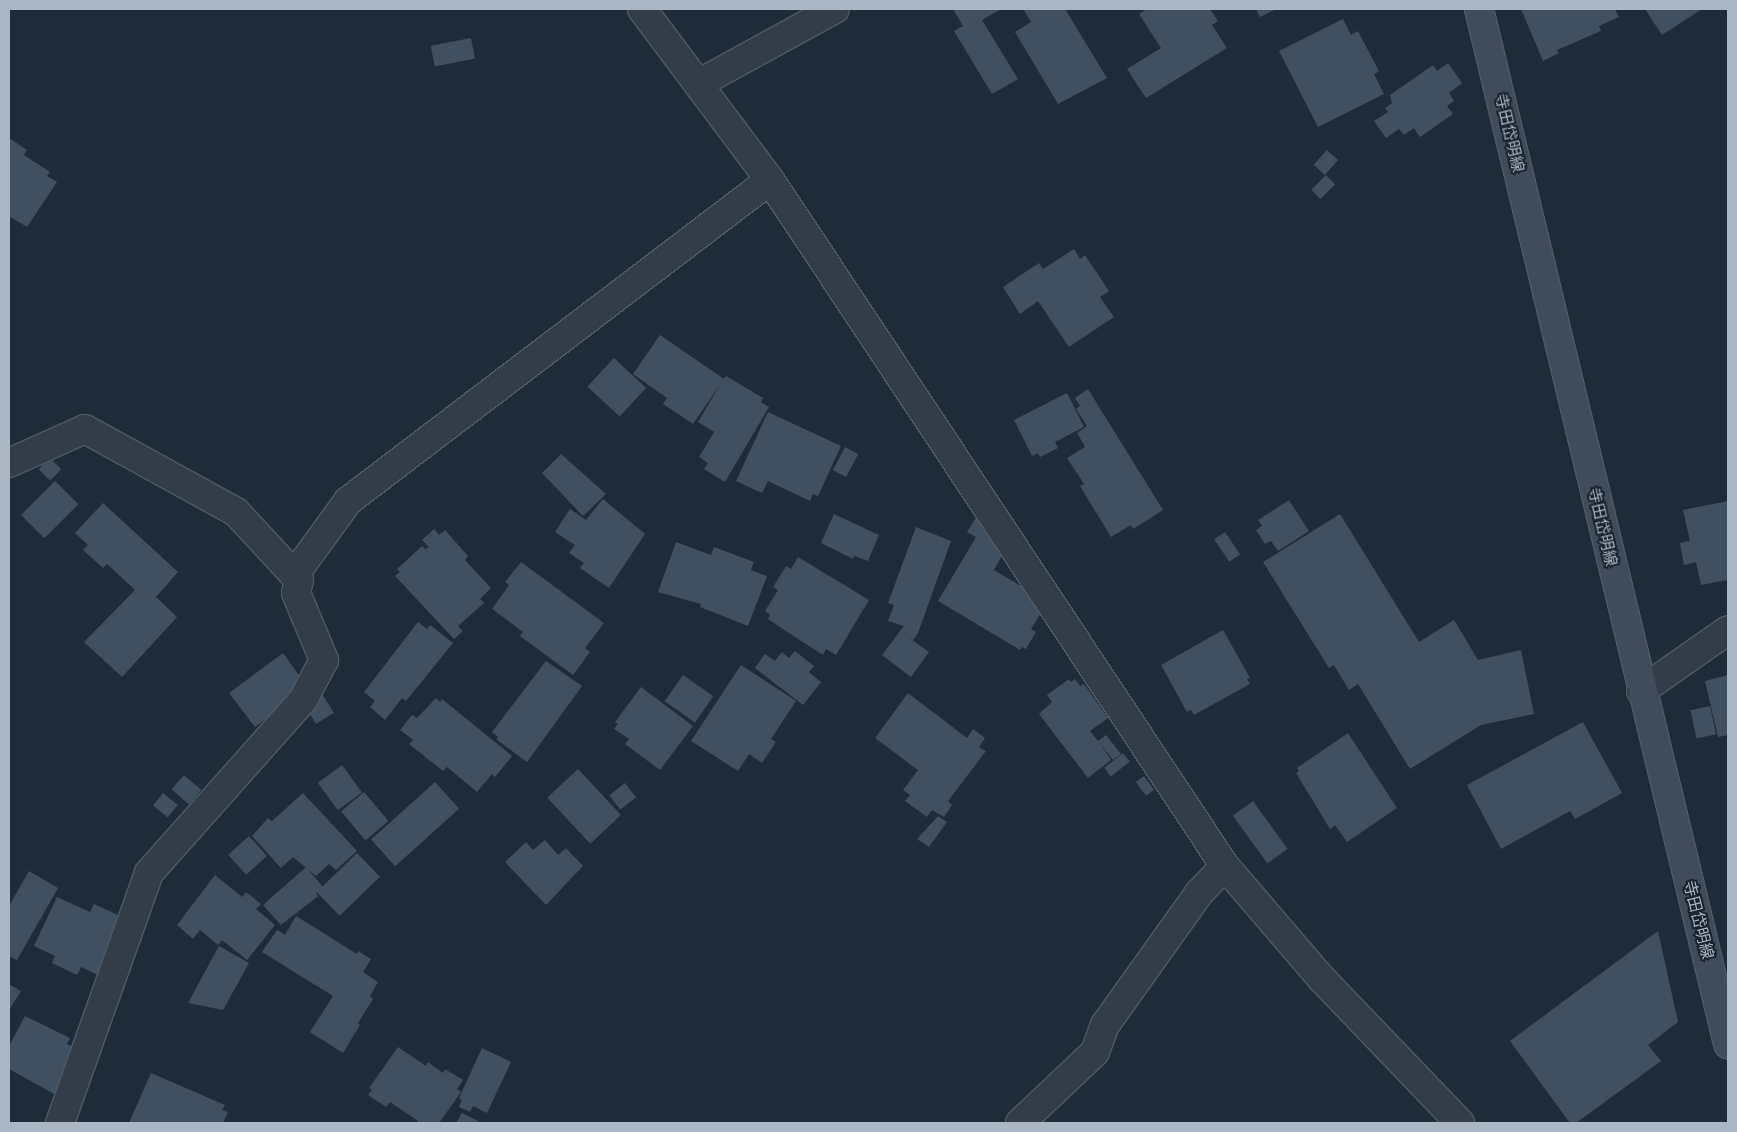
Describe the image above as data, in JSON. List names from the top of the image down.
{
  "streets": {
    "main road": ["寺田岱明線"]
  }
}
